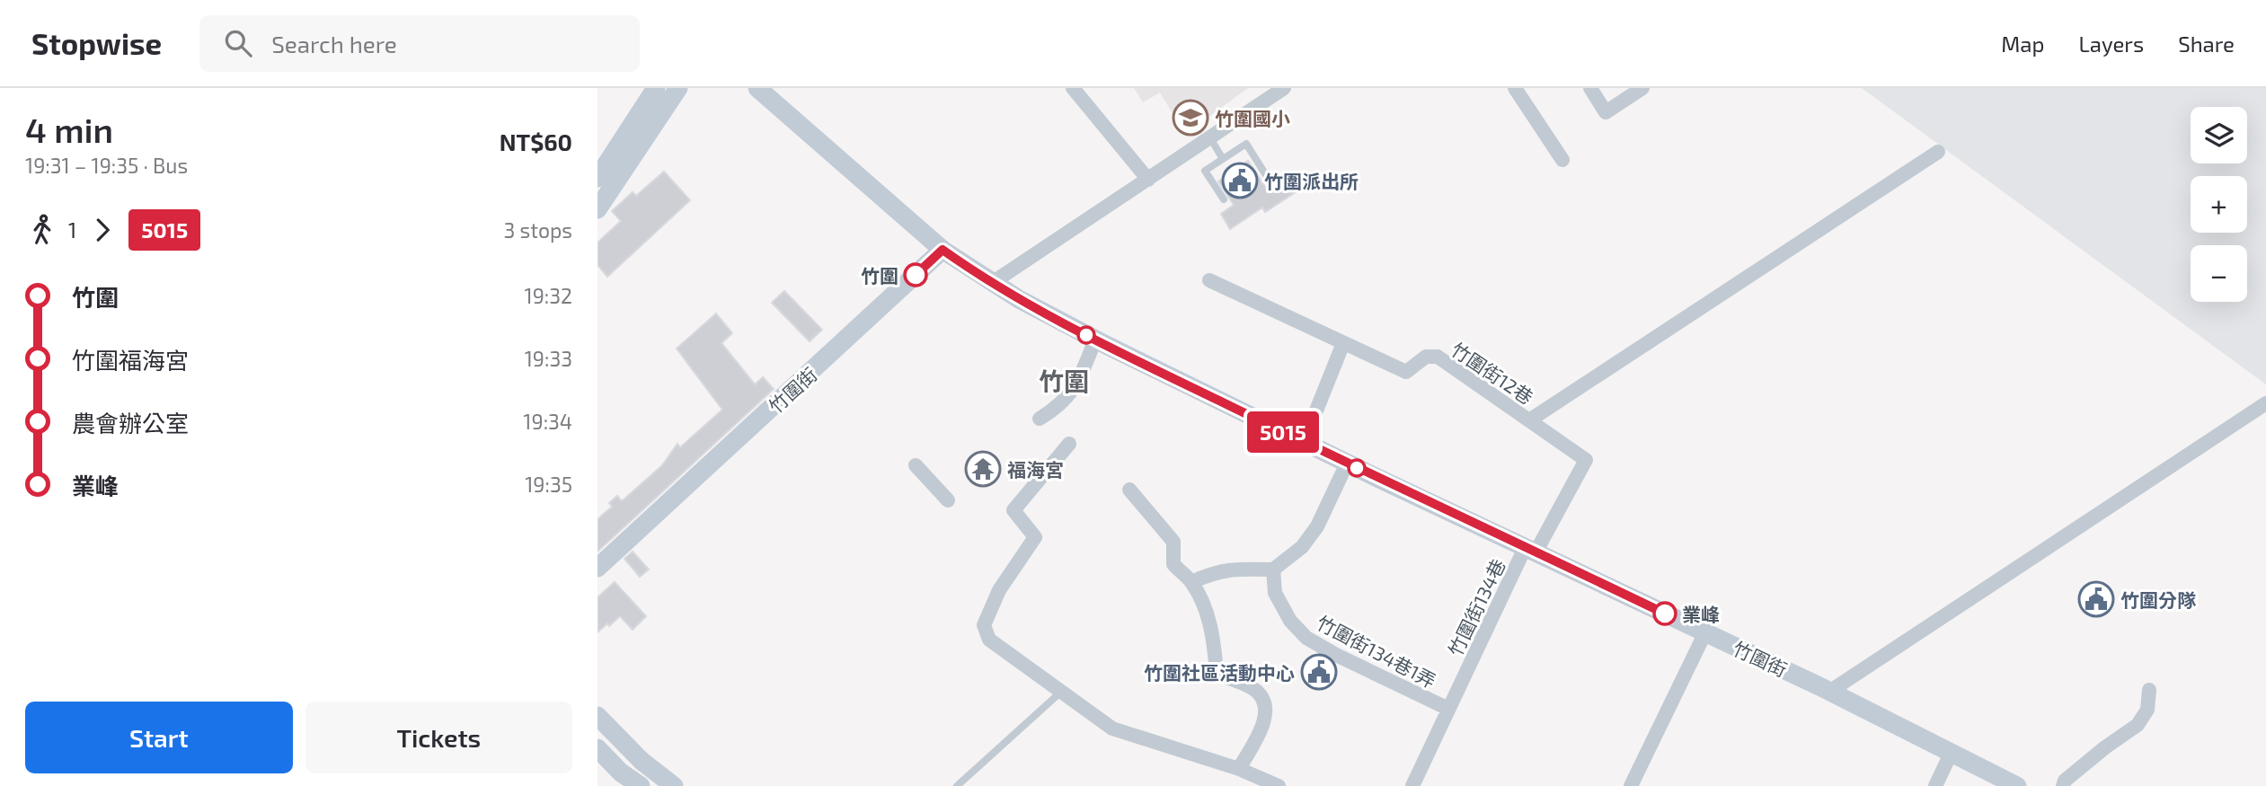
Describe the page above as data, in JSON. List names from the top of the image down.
{
  "streets": {
    "street": [
      "竹圍街12巷",
      "竹圍街",
      "竹圍街134巷",
      "竹圍街134巷1弄"
    ]
  },
  "crossings": [
    ["竹圍街12巷", "竹圍街"],
    ["竹圍街12巷", "竹圍街134巷"],
    ["竹圍街", "竹圍街134巷"],
    ["竹圍街134巷", "竹圍街134巷1弄"]
  ],
  "districts": ["竹圍"],
  "places": {
    "school or university": ["竹圍國小"],
    "public building": ["竹圍派出所", "竹圍分隊", "竹圍社區活動中心"],
    "other": ["竹圍", "業峰"],
    "temple": ["福海宮"]
  },
  "lines": ["bus line 5015"],
  "page": {
    "header": "Stopwise",
    "search": "Search here",
    "nav": ["Map", "Layers", "Share"],
    "heading": ["4 min", "19:31 – 19:35 · Bus", "NT$60"],
    "on_map": "5015",
    "map_buttons": ["+", "−"],
    "legs": ["1", "5015", "3 stops"],
    "list": [
      {
        "name": "竹圍",
        "value": "19:32"
      },
      {
        "name": "竹圍福海宮",
        "value": "19:33"
      },
      {
        "name": "農會辦公室",
        "value": "19:34"
      },
      {
        "name": "業峰",
        "value": "19:35"
      }
    ],
    "buttons": ["Start", "Tickets"]
  }
}
